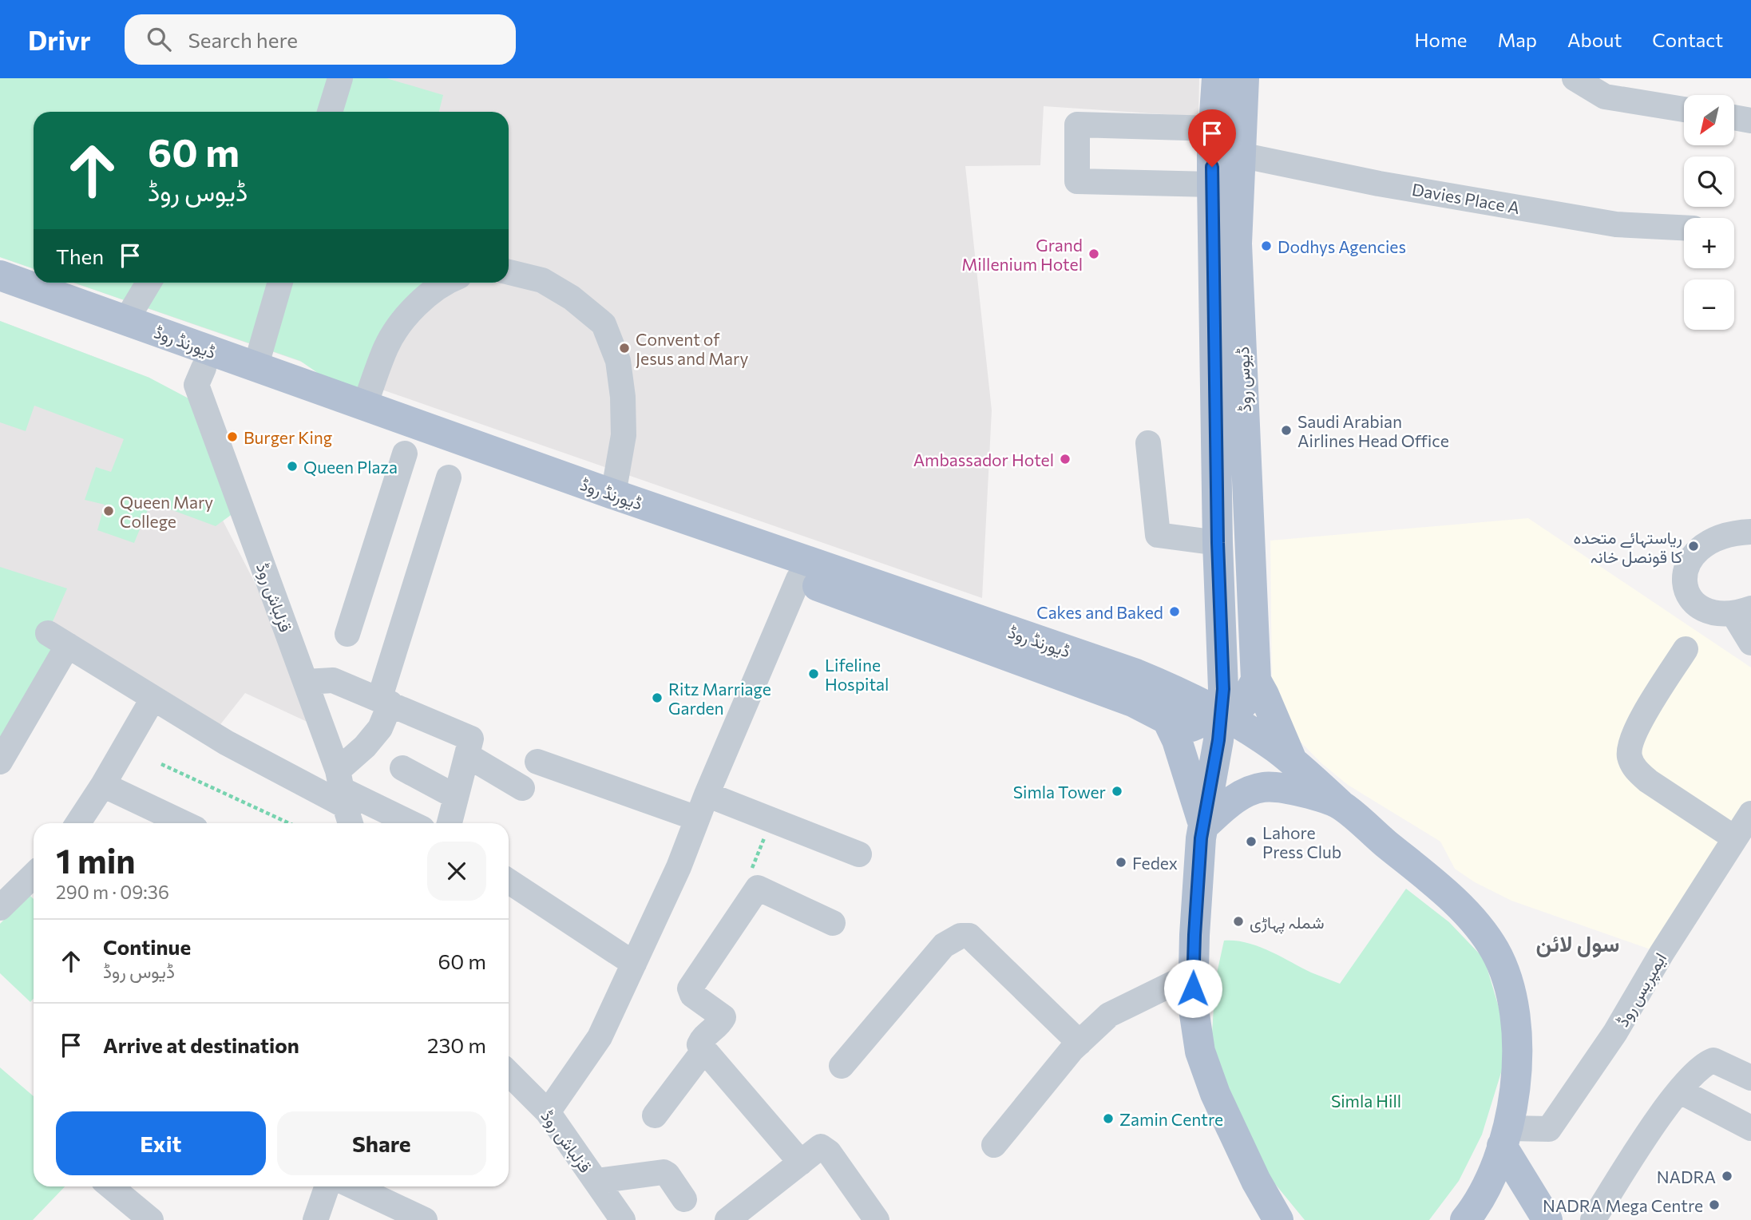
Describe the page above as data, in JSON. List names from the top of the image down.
{
  "streets": {
    "main road": ["ڈیورنڈ روڈ", "ڈیوس روڈ"],
    "street": ["Davies Place A", "قزلباش روڈ", "ایمپریس روڈ"]
  },
  "crossings": [
    ["Davies Place A", "ڈیوس روڈ"],
    ["ڈیورنڈ روڈ", "ڈیوس روڈ"],
    ["ڈیورنڈ روڈ", "قزلباش روڈ"]
  ],
  "districts": ["سول لائن"],
  "parks": ["Simla Hill"],
  "places": [
    "Dodhys Agencies",
    "Grand Millenium Hotel",
    "Convent of Jesus and Mary",
    "Saudi Arabian Airlines Head Office",
    "Burger King",
    "Ambassador Hotel",
    "Queen Plaza",
    "Queen Mary College",
    "ریاستہائے متحدہ کا قونصل خانہ",
    "Cakes and Baked",
    "Lifeline Hospital",
    "Ritz Marriage Garden",
    "Simla Tower",
    "Lahore Press Club",
    "Fedex",
    "شملہ پہاڑی",
    "Zamin Centre",
    "NADRA",
    "NADRA Mega Centre"
  ],
  "north": "bottom left",
  "page": {
    "header": "Drivr",
    "search": "Search here",
    "nav": [
      "Home",
      "Map",
      "About",
      "Contact"
    ],
    "map_buttons": ["+", "−"],
    "turn": ["60 m", "ڈیوس روڈ"],
    "then": "Then",
    "heading": ["1 min", "290 m · 09:36"],
    "list": [
      {
        "name": "Continue",
        "note": "ڈیوس روڈ",
        "value": "60 m"
      },
      {
        "name": "Arrive at destination",
        "value": "230 m"
      }
    ],
    "buttons": ["Exit", "Share"]
  }
}
